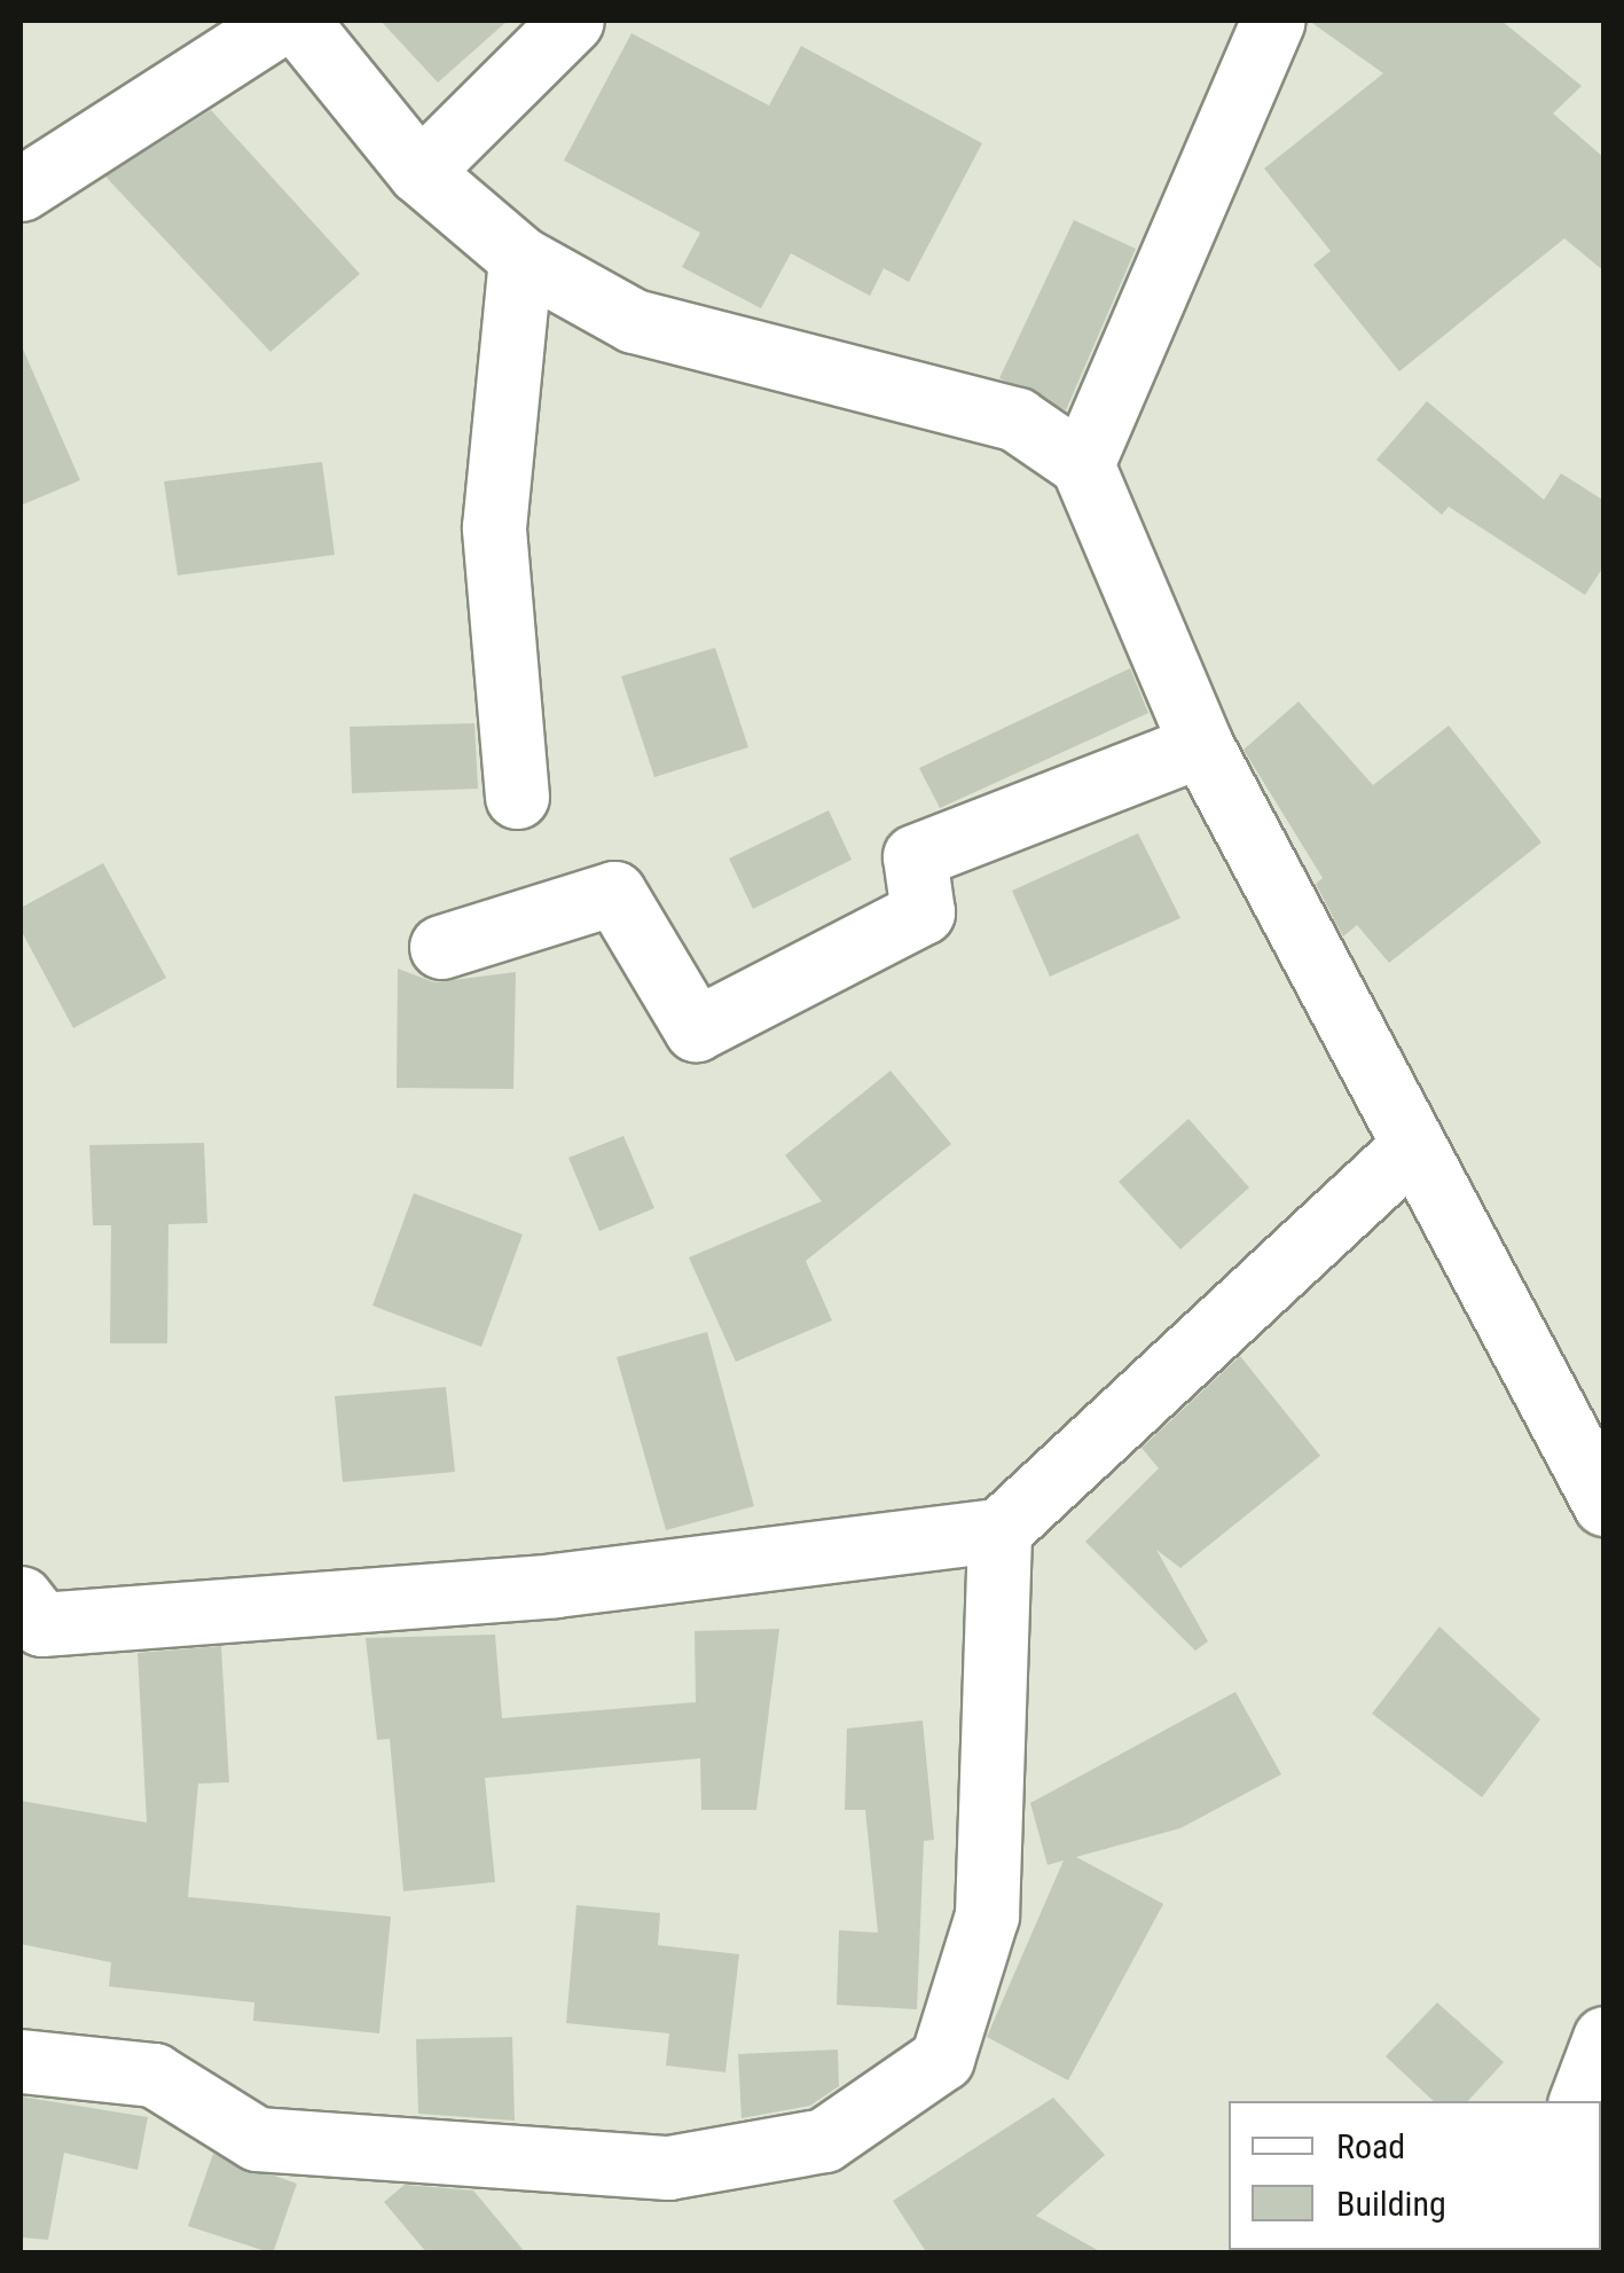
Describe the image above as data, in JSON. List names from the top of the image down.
{
  "legend": ["Road", "Building"]
}
